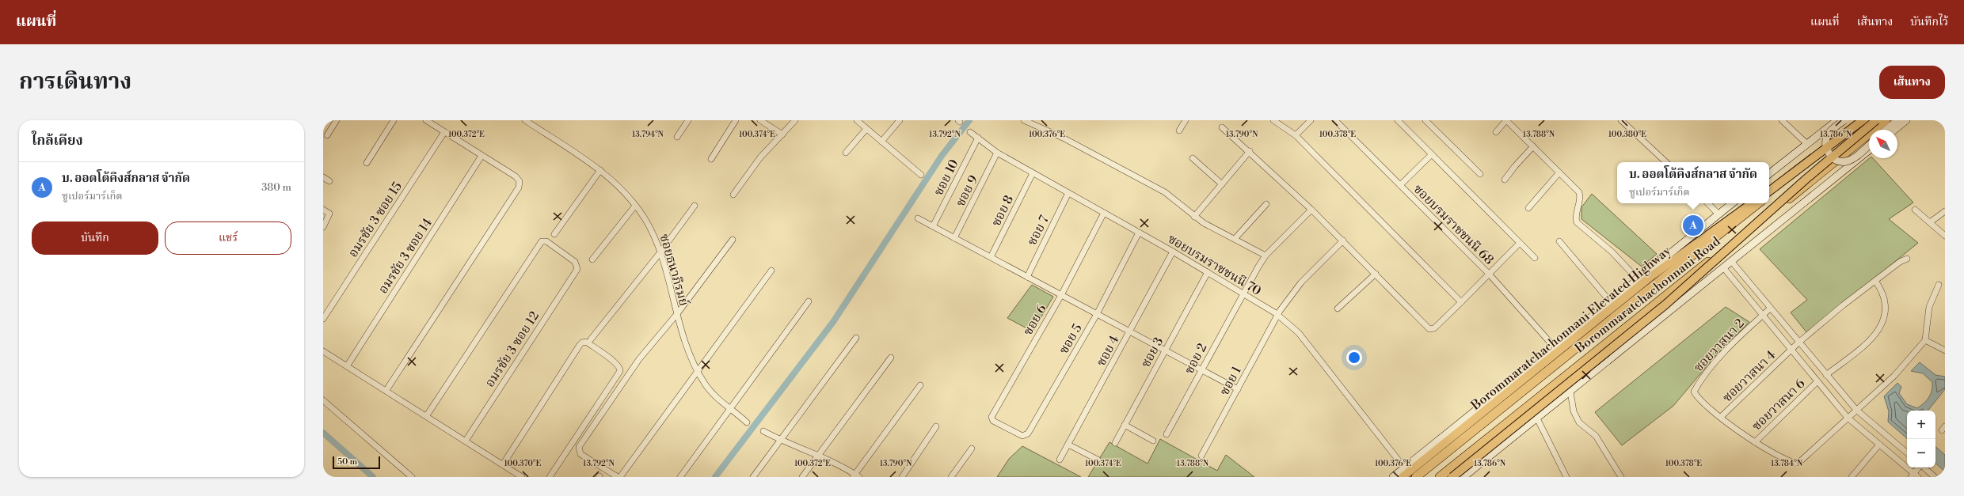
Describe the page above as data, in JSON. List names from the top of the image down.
{
  "streets": {
    "highway": ["Borommaratchachonnani Road"],
    "main road": ["Borommaratchachonnani Elevated Highway"],
    "street": [
      "ซอย 10",
      "ซอย 9",
      "ซอย 8",
      "อมรชัย 3 ซอย 15",
      "ซอยบรมราชชนนี 68",
      "ซอย 7",
      "อมรชัย 3 ซอย 14",
      "ซอยบรมราชชนนี 70",
      "ซอยธนาภิรมย์",
      "ซอย 6",
      "ซอย 5",
      "ซอยวาสนา 2",
      "อมรชัย 3 ซอย 12",
      "ซอย 4",
      "ซอย 3",
      "ซอย 2",
      "ซอยวาสนา 4",
      "ซอย 1",
      "ซอยวาสนา 6"
    ]
  },
  "crossings": [
    ["ซอย 10", "ซอยบรมราชชนนี 70"],
    ["ซอย 9", "ซอยบรมราชชนนี 70"],
    ["ซอย 8", "ซอยบรมราชชนนี 70"],
    ["ซอย 7", "ซอยบรมราชชนนี 70"],
    ["ซอยบรมราชชนนี 70", "ซอย 6"],
    ["ซอยบรมราชชนนี 70", "ซอย 5"],
    ["ซอยบรมราชชนนี 70", "ซอย 4"],
    ["ซอยบรมราชชนนี 70", "ซอย 3"],
    ["ซอยบรมราชชนนี 70", "ซอย 2"],
    ["ซอยบรมราชชนนี 70", "ซอย 1"],
    ["ซอย 6", "ซอย 5"],
    ["ซอยวาสนา 2", "ซอยวาสนา 4"]
  ],
  "scale_bar": "50 m",
  "north": "top left",
  "page": {
    "header": "แผนที่",
    "nav": ["แผนที่", "เส้นทาง", "บันทึกไว้"],
    "title": "การเดินทาง",
    "buttons": [
      "เส้นทาง",
      ["บันทึก", "แชร์"]
    ],
    "heading": "ใกล้เคียง",
    "list": [
      {
        "mark": "A",
        "name": "บ. ออตโต้คิงส์กลาส จำกัด",
        "note": "ซูเปอร์มาร์เก็ต",
        "value": "380 m"
      }
    ],
    "popup": ["บ. ออตโต้คิงส์กลาส จำกัด", "ซูเปอร์มาร์เก็ต"],
    "pins": "A",
    "map_buttons": ["+", "−"],
    "scale": "50 m"
  },
  "coordinates": [
    "100.372°E",
    "13.794°N",
    "100.374°E",
    "13.792°N",
    "100.376°E",
    "13.790°N",
    "100.378°E",
    "13.788°N",
    "100.380°E",
    "13.786°N",
    "100.370°E",
    "13.784°N"
  ]
}
